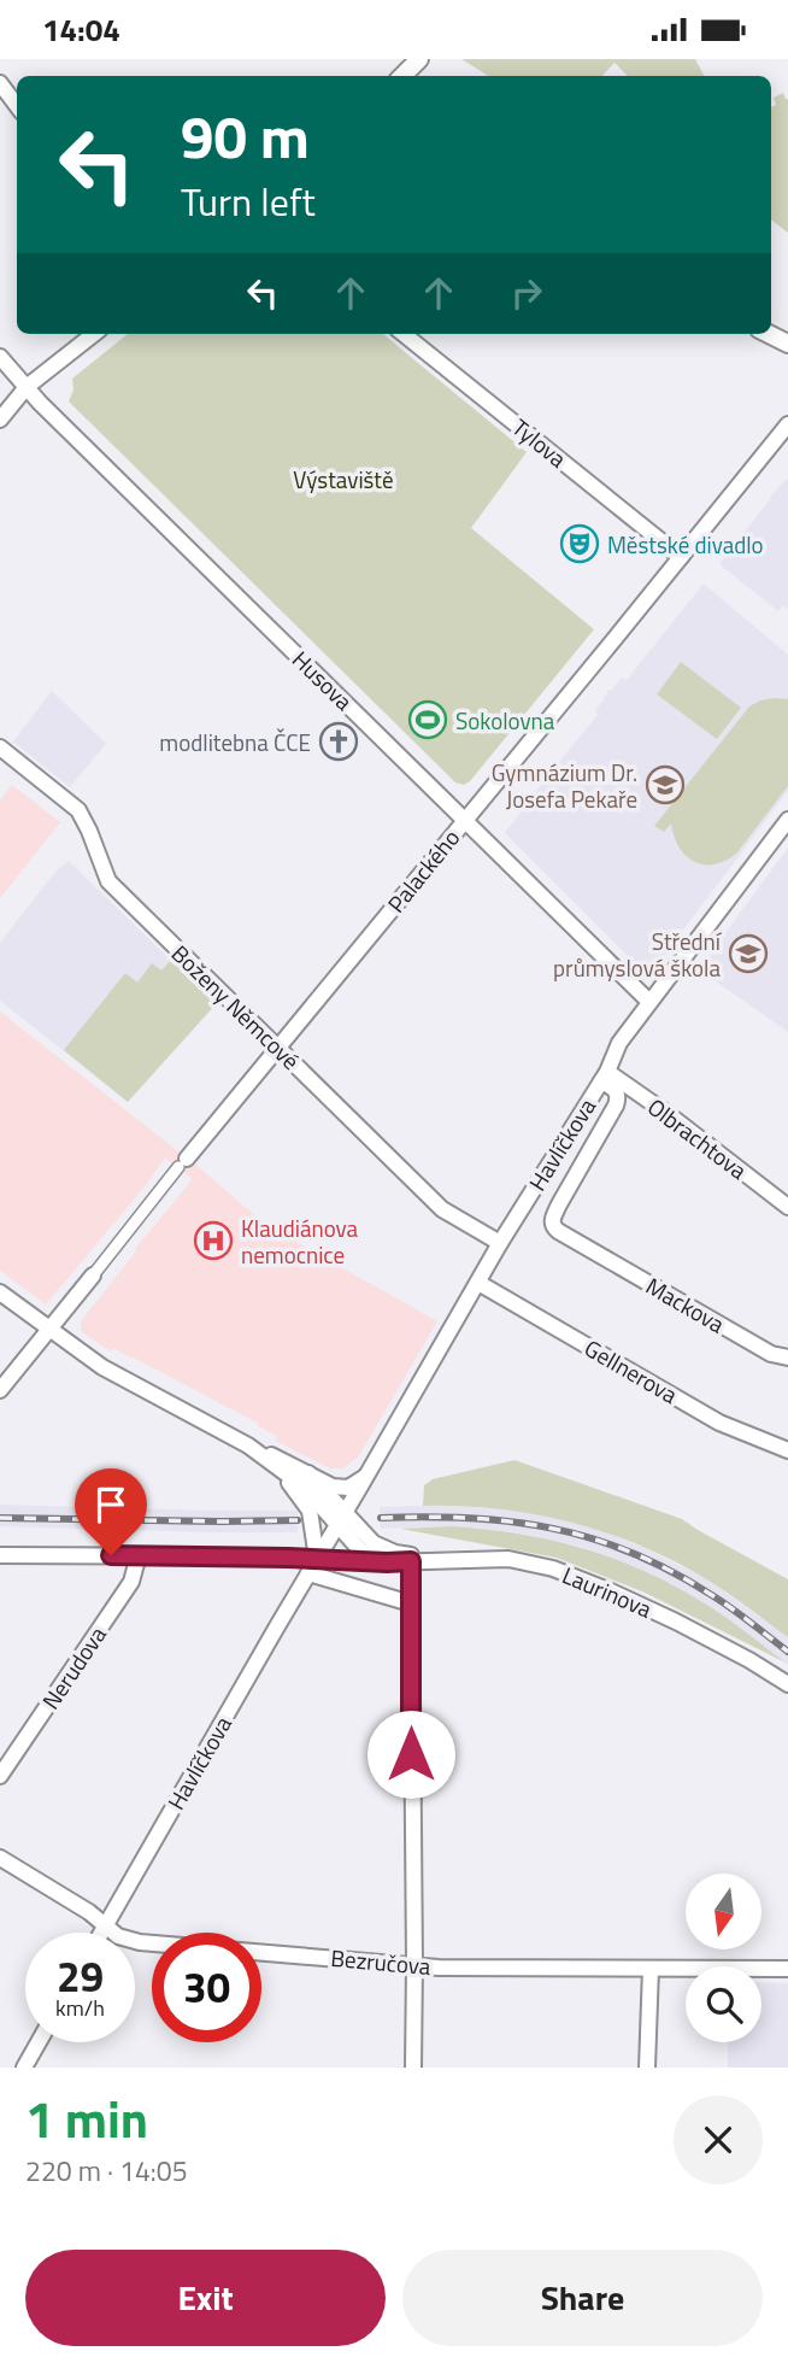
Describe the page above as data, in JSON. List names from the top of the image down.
{
  "streets": {
    "street": [
      "Tylova",
      "Husova",
      "Palackého",
      "Boženy Němcové",
      "Olbrachtova",
      "Havlíčkova",
      "Mackova",
      "Gellnerova",
      "Laurinova",
      "Nerudova",
      "Bezručova"
    ]
  },
  "crossings": [
    ["Tylova", "Palackého"],
    ["Husova", "Palackého"],
    ["Husova", "Havlíčkova"],
    ["Palackého", "Boženy Němcové"],
    ["Boženy Němcové", "Havlíčkova"],
    ["Olbrachtova", "Havlíčkova"],
    ["Olbrachtova", "Mackova"],
    ["Havlíčkova", "Mackova"],
    ["Havlíčkova", "Gellnerova"],
    ["Havlíčkova", "Laurinova"],
    ["Havlíčkova", "Bezručova"]
  ],
  "parks": ["Výstaviště"],
  "places": {
    "theatre": ["Městské divadlo"],
    "sports": ["Sokolovna"],
    "church": ["modlitebna ČCE"],
    "school or university": ["Gymnázium Dr. Josefa Pekaře", "Střední průmyslová škola"],
    "hospital": ["Klaudiánova nemocnice"]
  },
  "north": "bottom",
  "page": {
    "status": "14:04",
    "turn": ["90 m", "Turn left"],
    "speed": "29 km/h",
    "limit": "30",
    "heading": ["1 min", "220 m · 14:05"],
    "buttons": ["Exit", "Share"]
  }
}
